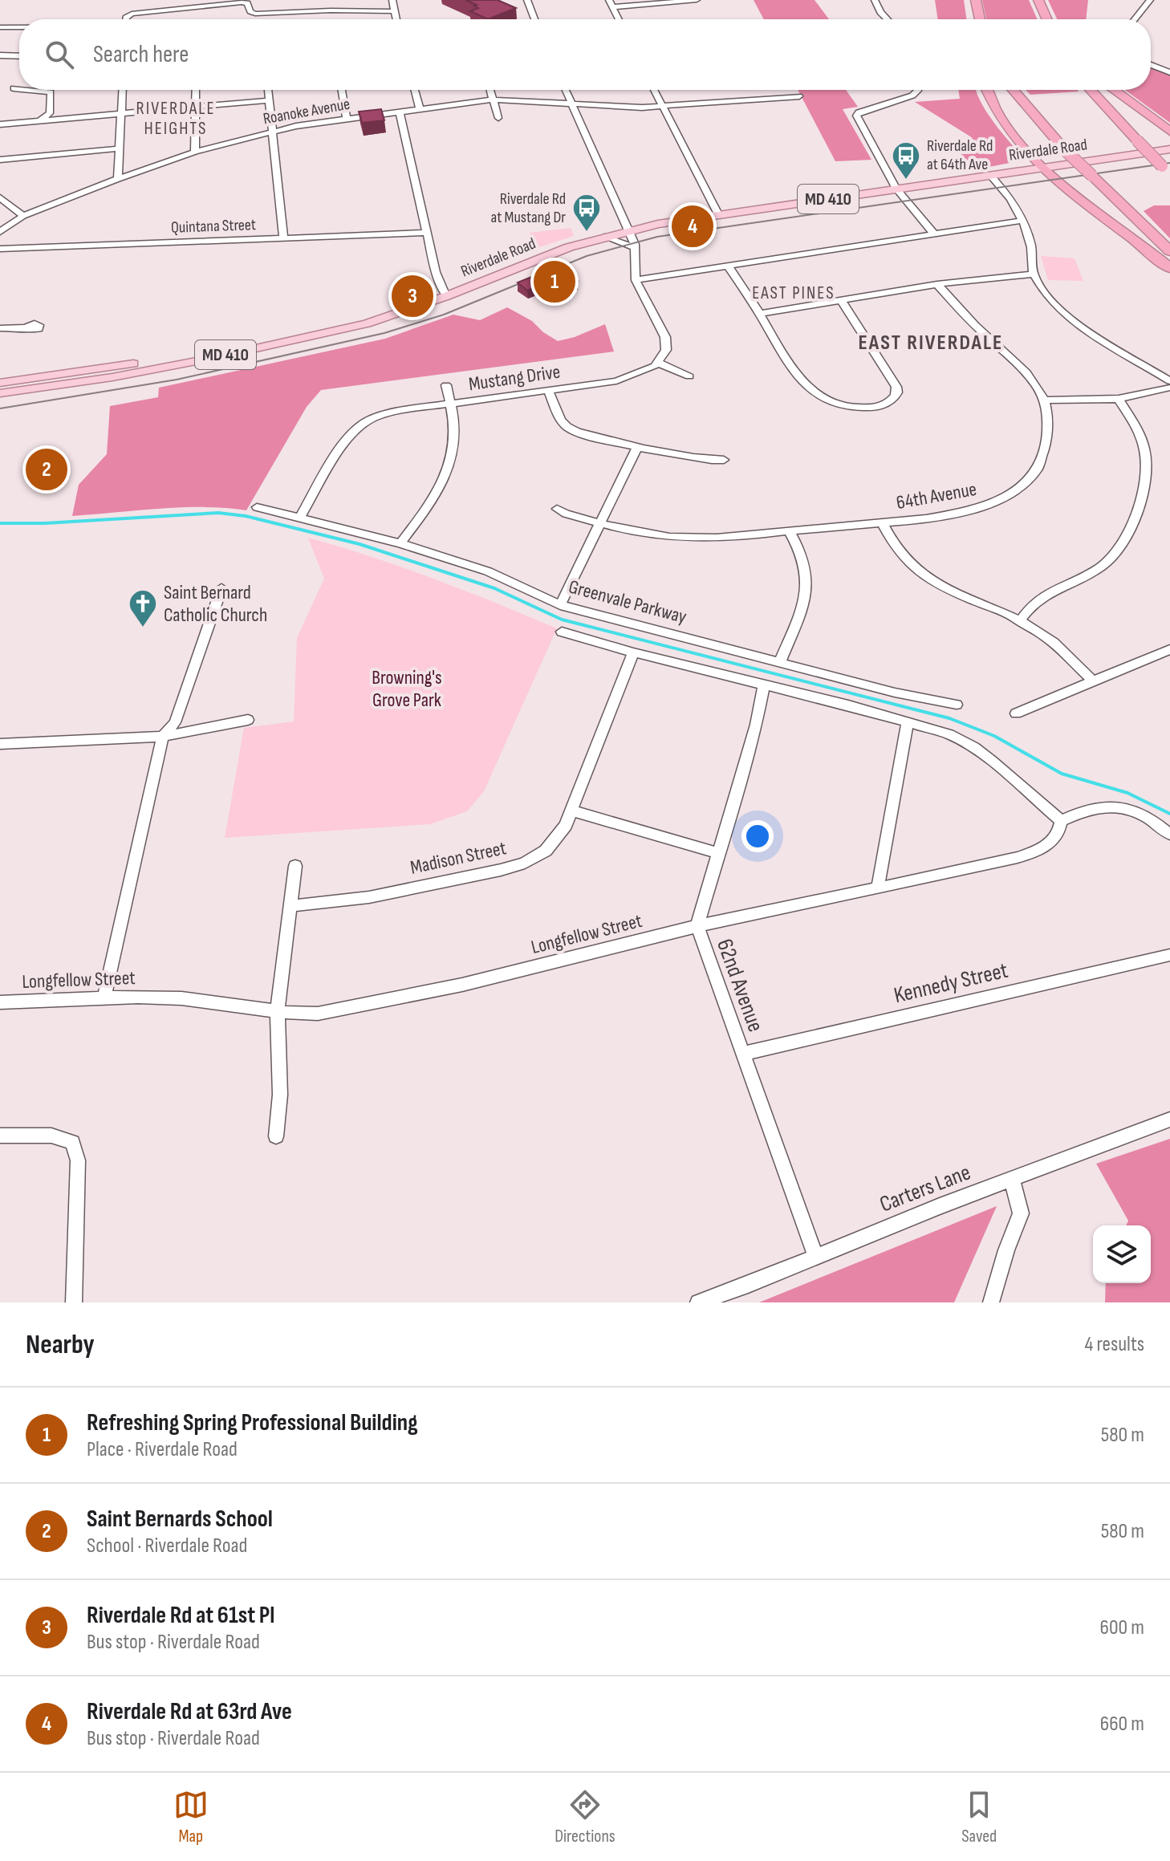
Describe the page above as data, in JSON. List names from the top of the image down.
{
  "streets": {
    "main road": ["Riverdale Road", "MD 410"],
    "street": [
      "Roanoke Avenue",
      "Quintana Street",
      "Mustang Drive",
      "64th Avenue",
      "Greenvale Parkway",
      "Madison Street",
      "Longfellow Street",
      "Kennedy Street",
      "62nd Avenue",
      "Carters Lane"
    ]
  },
  "crossings": [
    ["Mustang Drive", "Greenvale Parkway"],
    ["Longfellow Street", "62nd Avenue"],
    ["Kennedy Street", "62nd Avenue"],
    ["62nd Avenue", "Carters Lane"]
  ],
  "districts": ["RIVERDALE HEIGHTS", "EAST PINES", "EAST RIVERDALE"],
  "parks": ["Browning's Grove Park"],
  "places": {
    "bus stop": ["Riverdale Rd at 64th Ave", "Riverdale Rd at Mustang Dr"],
    "church": ["Saint Bernard Catholic Church"]
  },
  "page": {
    "search": "Search here",
    "pins": [
      "4",
      "1",
      "3",
      "2"
    ],
    "heading": ["Nearby", "4 results"],
    "list": [
      {
        "mark": "1",
        "name": "Refreshing Spring Professional Building",
        "note": "Place · Riverdale Road",
        "value": "580 m"
      },
      {
        "mark": "2",
        "name": "Saint Bernards School",
        "note": "School · Riverdale Road",
        "value": "580 m"
      },
      {
        "mark": "3",
        "name": "Riverdale Rd at 61st Pl",
        "note": "Bus stop · Riverdale Road",
        "value": "600 m"
      },
      {
        "mark": "4",
        "name": "Riverdale Rd at 63rd Ave",
        "note": "Bus stop · Riverdale Road",
        "value": "660 m"
      }
    ],
    "nav": ["Map", "Directions", "Saved"]
  }
}
